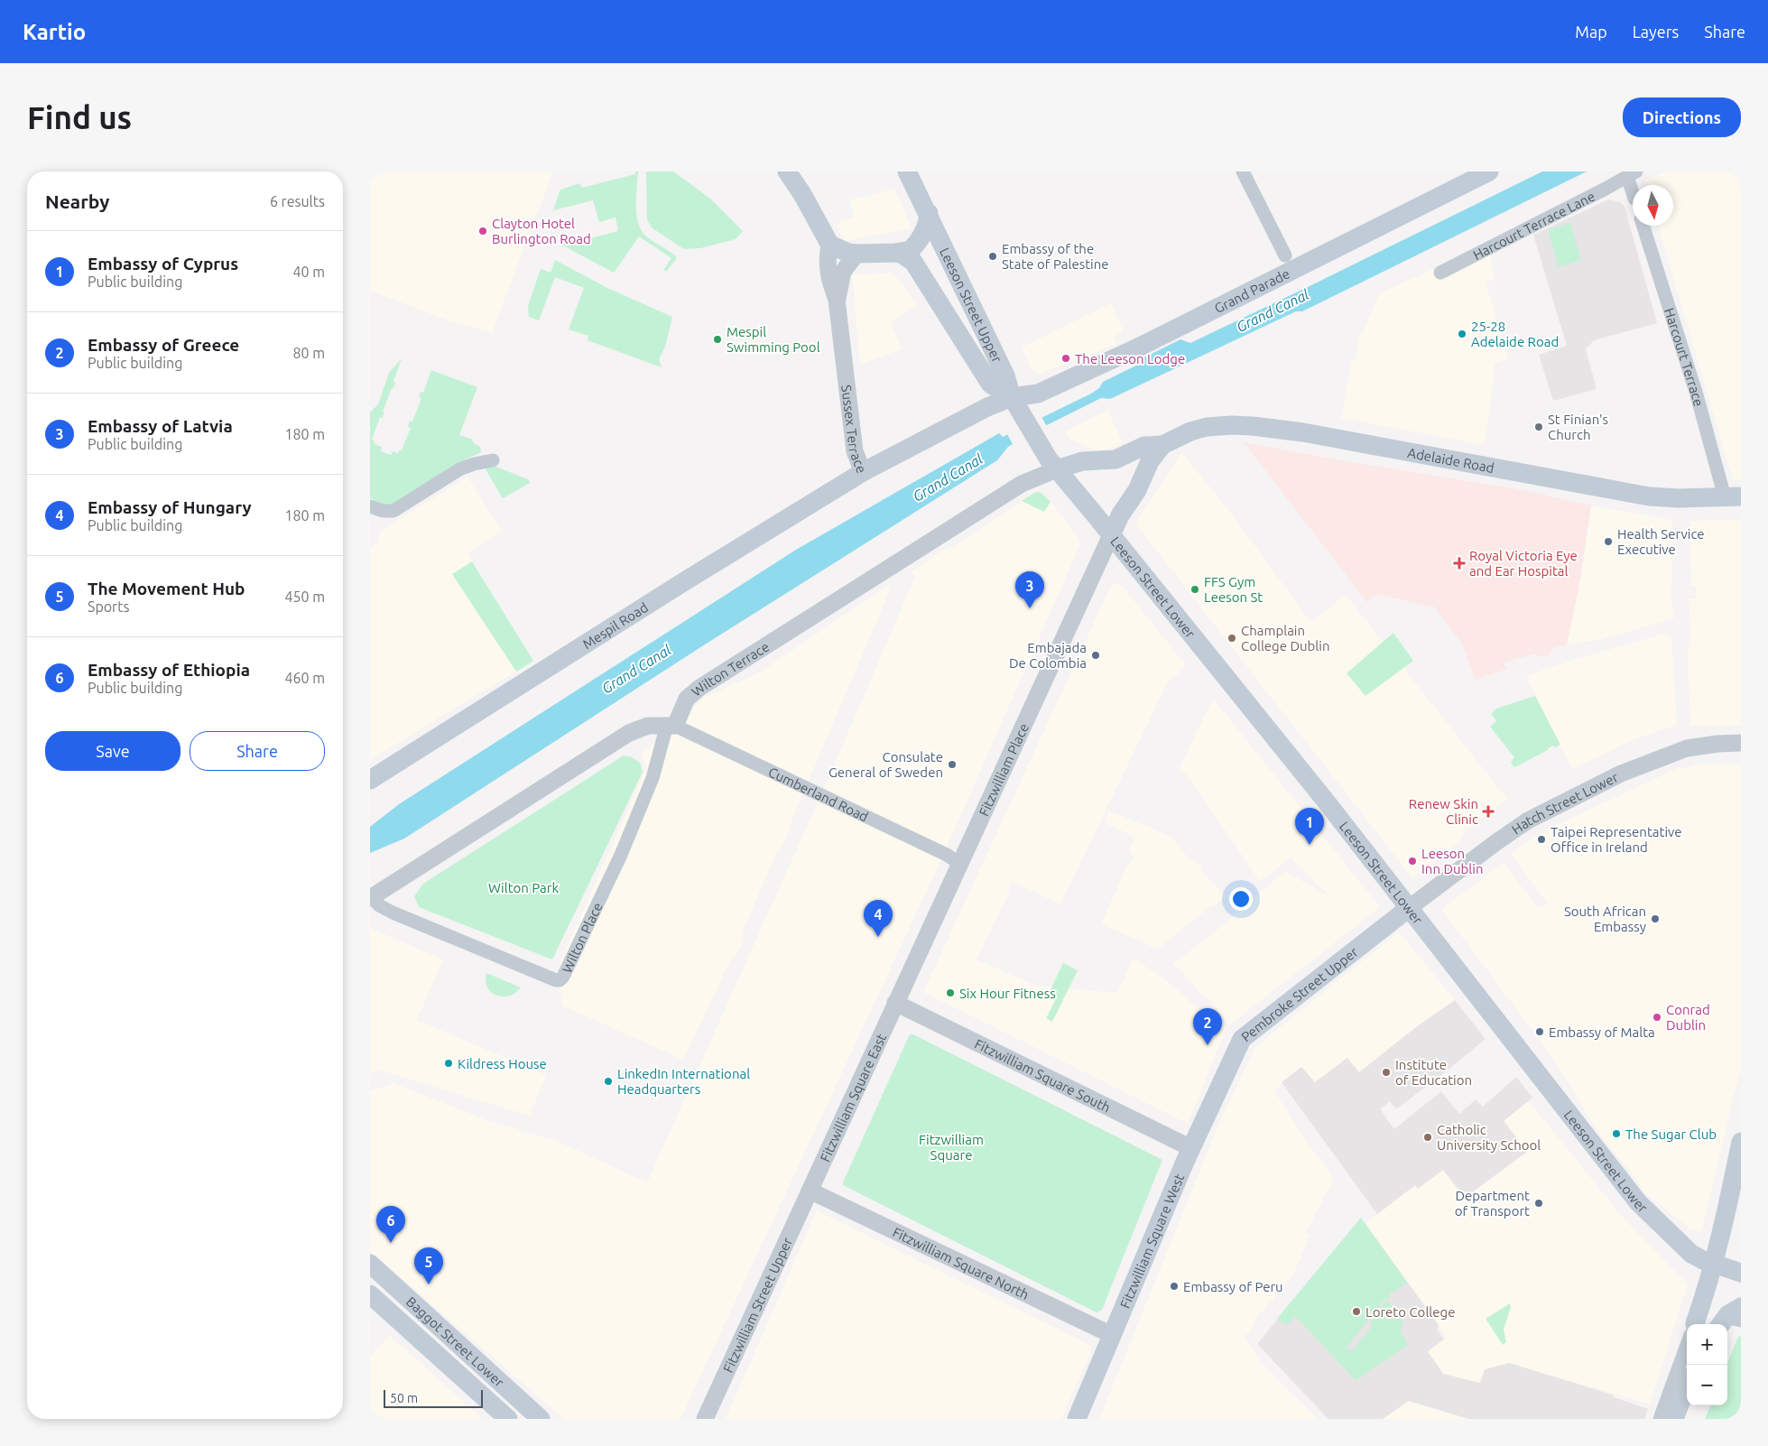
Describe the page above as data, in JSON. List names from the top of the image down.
{
  "streets": {
    "main road": [
      "Grand Parade",
      "Leeson Street Upper",
      "Sussex Terrace",
      "Adelaide Road",
      "Leeson Street Lower",
      "Mespil Road",
      "Pembroke Street Upper",
      "Fitzwilliam Square West",
      "Baggot Street Lower"
    ],
    "street": [
      "Harcourt Terrace Lane",
      "Harcourt Terrace",
      "Wilton Terrace",
      "Fitzwilliam Place",
      "Cumberland Road",
      "Hatch Street Lower",
      "Wilton Place",
      "Fitzwilliam Square South",
      "Fitzwilliam Square East",
      "Fitzwilliam Square North",
      "Fitzwilliam Street Upper"
    ]
  },
  "crossings": [
    ["Grand Parade", "Leeson Street Upper"],
    ["Grand Parade", "Sussex Terrace"],
    ["Grand Parade", "Leeson Street Lower"],
    ["Leeson Street Upper", "Sussex Terrace"],
    ["Leeson Street Upper", "Leeson Street Lower"],
    ["Harcourt Terrace", "Adelaide Road"],
    ["Sussex Terrace", "Leeson Street Lower"],
    ["Sussex Terrace", "Mespil Road"],
    ["Adelaide Road", "Leeson Street Lower"],
    ["Adelaide Road", "Wilton Terrace"],
    ["Adelaide Road", "Fitzwilliam Place"],
    ["Leeson Street Lower", "Wilton Terrace"],
    ["Leeson Street Lower", "Fitzwilliam Place"],
    ["Leeson Street Lower", "Hatch Street Lower"],
    ["Leeson Street Lower", "Pembroke Street Upper"],
    ["Wilton Terrace", "Cumberland Road"],
    ["Wilton Terrace", "Wilton Place"],
    ["Fitzwilliam Place", "Cumberland Road"],
    ["Fitzwilliam Place", "Fitzwilliam Square South"],
    ["Fitzwilliam Place", "Fitzwilliam Square East"],
    ["Cumberland Road", "Wilton Place"],
    ["Hatch Street Lower", "Pembroke Street Upper"],
    ["Pembroke Street Upper", "Fitzwilliam Square South"],
    ["Pembroke Street Upper", "Fitzwilliam Square West"],
    ["Fitzwilliam Square South", "Fitzwilliam Square East"],
    ["Fitzwilliam Square South", "Fitzwilliam Square West"],
    ["Fitzwilliam Square East", "Fitzwilliam Square North"],
    ["Fitzwilliam Square East", "Fitzwilliam Street Upper"],
    ["Fitzwilliam Square West", "Fitzwilliam Square North"],
    ["Fitzwilliam Square North", "Fitzwilliam Street Upper"]
  ],
  "water": ["Grand Canal"],
  "parks": ["Wilton Park", "Fitzwilliam Square"],
  "places": {
    "other": [
      "Clayton Hotel Burlington Road",
      "Embassy of the State of Palestine",
      "25-28 Adelaide Road",
      "Mespil Swimming Pool",
      "The Leeson Lodge",
      "St Finian's Church",
      "Health Service Executive",
      "FFS Gym Leeson St",
      "Champlain College Dublin",
      "Embajada De Colombia",
      "Consulate General of Sweden",
      "Taipei Representative Office in Ireland",
      "Leeson Inn Dublin",
      "South African Embassy",
      "Six Hour Fitness",
      "Conrad Dublin",
      "Embassy of Malta",
      "Kildress House",
      "Institute of Education",
      "LinkedIn International Headquarters",
      "The Sugar Club",
      "Catholic University School",
      "Department of Transport",
      "Embassy of Peru",
      "Loreto College"
    ],
    "health": ["Royal Victoria Eye and Ear Hospital", "Renew Skin Clinic"]
  },
  "scale_bar": "50 m",
  "north": "bottom",
  "page": {
    "header": "Kartio",
    "nav": ["Map", "Layers", "Share"],
    "buttons": [
      "Directions",
      ["Save", "Share"]
    ],
    "title": "Find us",
    "heading": ["Nearby", "6 results"],
    "list": [
      {
        "mark": "1",
        "name": "Embassy of Cyprus",
        "note": "Public building",
        "value": "40 m"
      },
      {
        "mark": "2",
        "name": "Embassy of Greece",
        "note": "Public building",
        "value": "80 m"
      },
      {
        "mark": "3",
        "name": "Embassy of Latvia",
        "note": "Public building",
        "value": "180 m"
      },
      {
        "mark": "4",
        "name": "Embassy of Hungary",
        "note": "Public building",
        "value": "180 m"
      },
      {
        "mark": "5",
        "name": "The Movement Hub",
        "note": "Sports",
        "value": "450 m"
      },
      {
        "mark": "6",
        "name": "Embassy of Ethiopia",
        "note": "Public building",
        "value": "460 m"
      }
    ],
    "pins": [
      "3",
      "1",
      "4",
      "2",
      "6",
      "5"
    ],
    "map_buttons": ["+", "−"],
    "scale": "50 m"
  }
}
